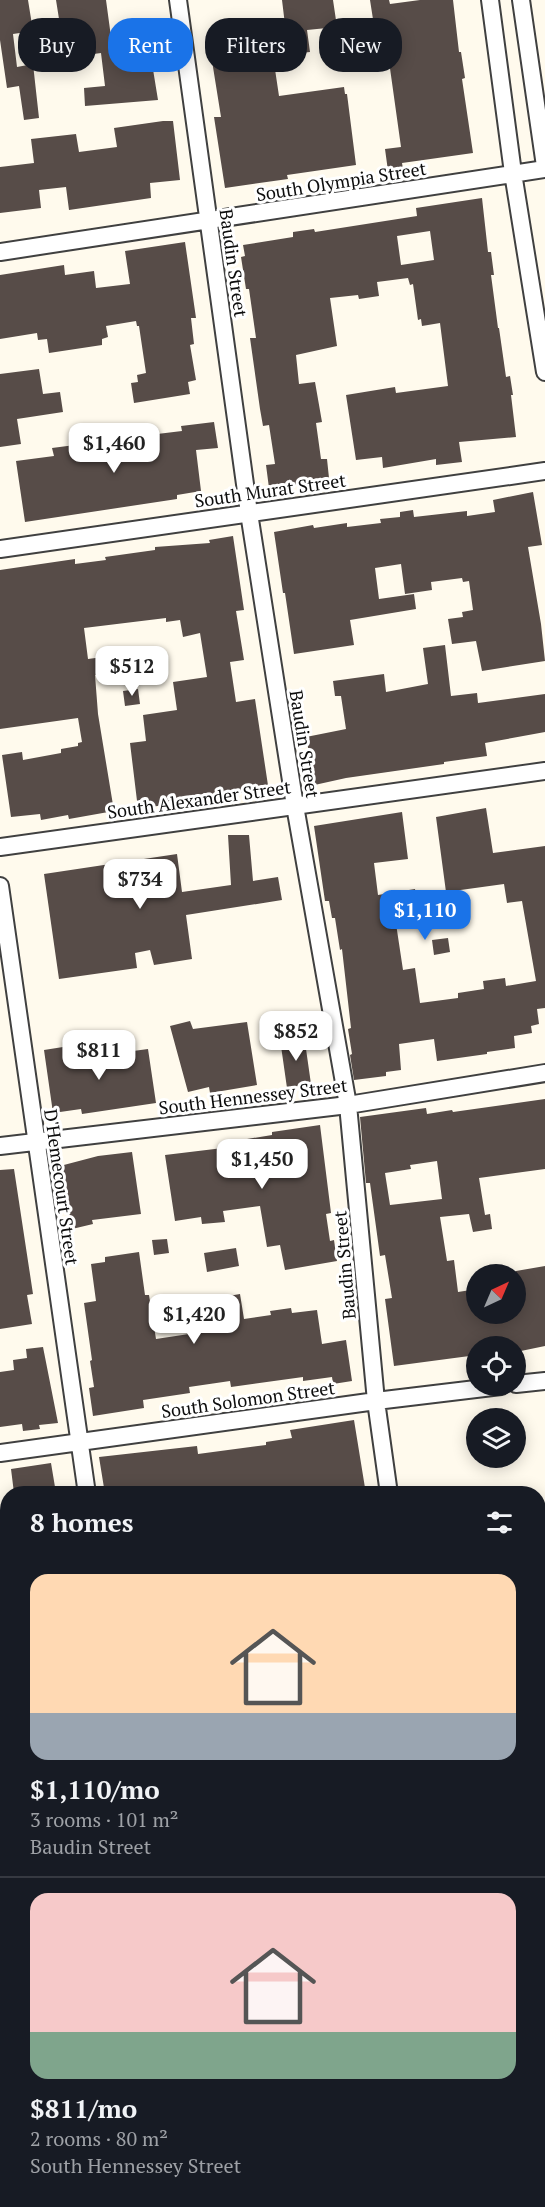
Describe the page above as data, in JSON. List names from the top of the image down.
{
  "streets": {
    "street": [
      "South Olympia Street",
      "Baudin Street",
      "South Murat Street",
      "South Alexander Street",
      "South Hennessey Street",
      "D'Hemecourt Street",
      "South Solomon Street"
    ]
  },
  "crossings": [
    ["South Olympia Street", "Baudin Street"],
    ["Baudin Street", "South Murat Street"],
    ["Baudin Street", "South Alexander Street"],
    ["Baudin Street", "South Hennessey Street"],
    ["Baudin Street", "South Solomon Street"],
    ["South Hennessey Street", "D'Hemecourt Street"],
    ["D'Hemecourt Street", "South Solomon Street"]
  ],
  "north": "top right",
  "page": {
    "chip": [
      "Buy",
      "Rent",
      "Filters",
      "New"
    ],
    "price": [
      "$1,460",
      "$512",
      "$734",
      "$1,110",
      "$852",
      "$811",
      "$1,450",
      "$1,420"
    ],
    "heading": "8 homes",
    "list": [
      {
        "name": "$1,110/mo",
        "note": "3 rooms · 101 m² · Baudin Street"
      },
      {
        "name": "$811/mo",
        "note": "2 rooms · 80 m² · South Hennessey Street"
      }
    ]
  }
}
